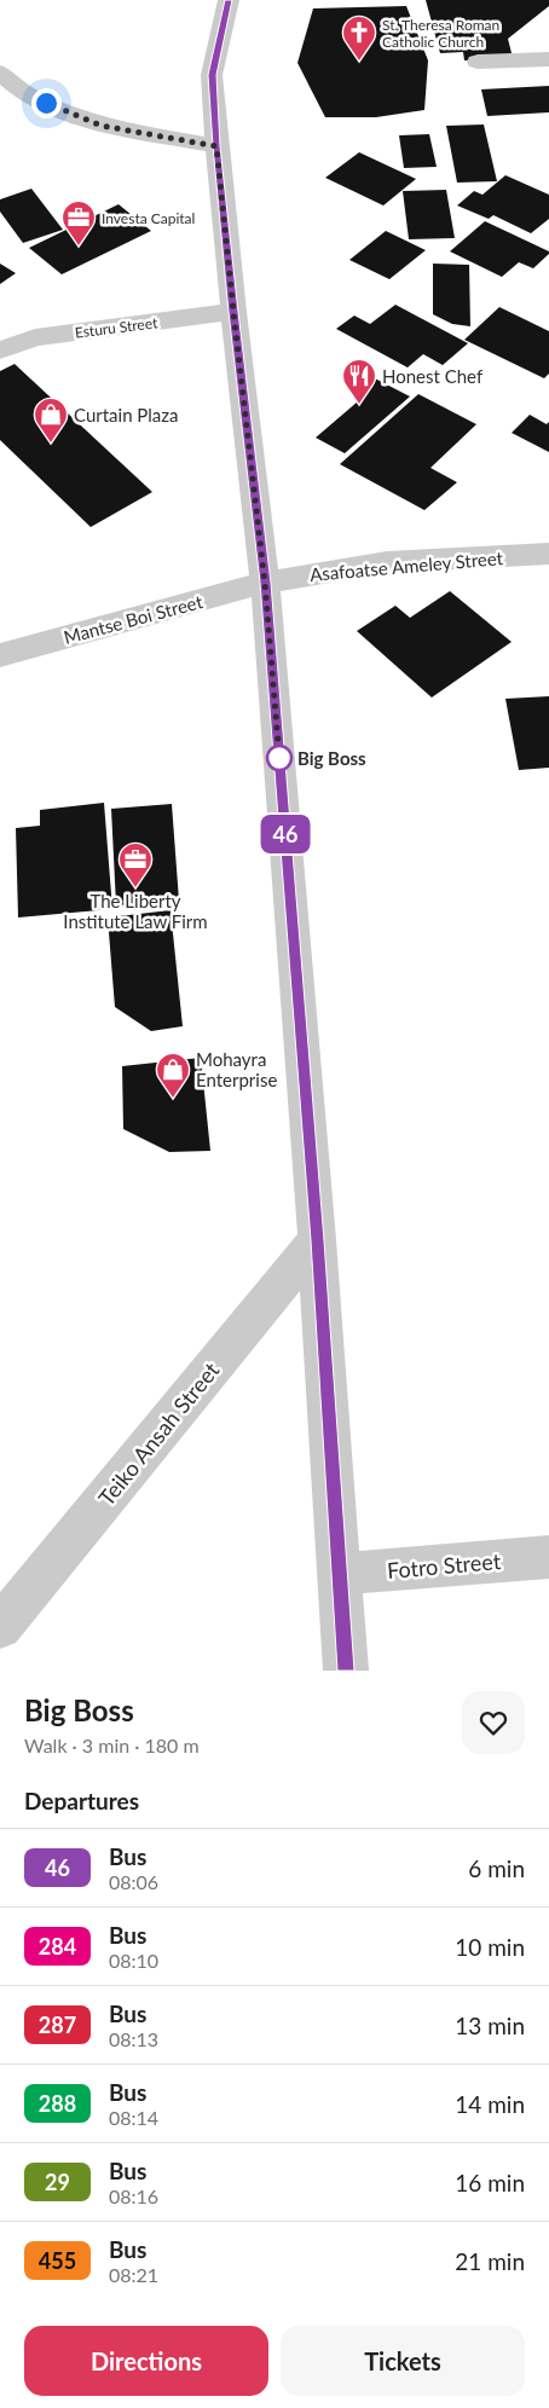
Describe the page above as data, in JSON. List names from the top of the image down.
{
  "streets": {
    "street": [
      "Esturu Street",
      "Asafoatse Ameley Street",
      "Mantse Boi Street",
      "Teiko Ansah Street",
      "Fotro Street"
    ]
  },
  "crossings": [
    ["Asafoatse Ameley Street", "Mantse Boi Street"]
  ],
  "places": {
    "church": ["St. Theresa Roman Catholic Church"],
    "office": ["Investa Capital", "The Liberty Institute Law Firm"],
    "restaurant": ["Honest Chef"],
    "shop": ["Curtain Plaza", "Mohayra Enterprise"],
    "other": ["Big Boss"]
  },
  "lines": ["bus line 46"],
  "page": {
    "on_map": "46",
    "heading": [
      ["Big Boss", "Walk · 3 min · 180 m"],
      "Departures"
    ],
    "list": [
      {
        "mark": "46",
        "name": "Bus",
        "note": "08:06",
        "value": "6 min"
      },
      {
        "mark": "284",
        "name": "Bus",
        "note": "08:10",
        "value": "10 min"
      },
      {
        "mark": "287",
        "name": "Bus",
        "note": "08:13",
        "value": "13 min"
      },
      {
        "mark": "288",
        "name": "Bus",
        "note": "08:14",
        "value": "14 min"
      },
      {
        "mark": "29",
        "name": "Bus",
        "note": "08:16",
        "value": "16 min"
      },
      {
        "mark": "455",
        "name": "Bus",
        "note": "08:21",
        "value": "21 min"
      }
    ],
    "buttons": ["Directions", "Tickets"]
  }
}
